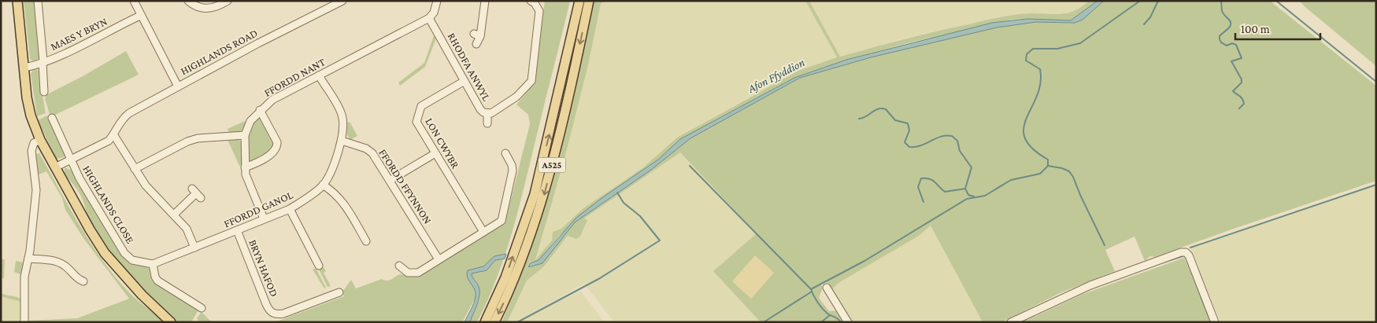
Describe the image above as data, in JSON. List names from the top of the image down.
{
  "streets": {
    "main road": ["A525"],
    "street": [
      "MAES Y BRYN",
      "HIGHLANDS ROAD",
      "RHODFA ANWYL",
      "FFORDD NANT",
      "LON CWYBR",
      "FFORDD FFYNNON",
      "HIGHLANDS CLOSE",
      "FFORDD GANOL",
      "BRYN HAFOD"
    ]
  },
  "crossings": [
    ["HIGHLANDS ROAD", "HIGHLANDS CLOSE"],
    ["RHODFA ANWYL", "FFORDD NANT"],
    ["RHODFA ANWYL", "LON CWYBR"],
    ["FFORDD NANT", "FFORDD GANOL"],
    ["FFORDD FFYNNON", "FFORDD GANOL"],
    ["HIGHLANDS CLOSE", "FFORDD GANOL"],
    ["FFORDD GANOL", "BRYN HAFOD"]
  ],
  "water": ["Afon Ffyddion"],
  "scale_bar": "100 m"
}
